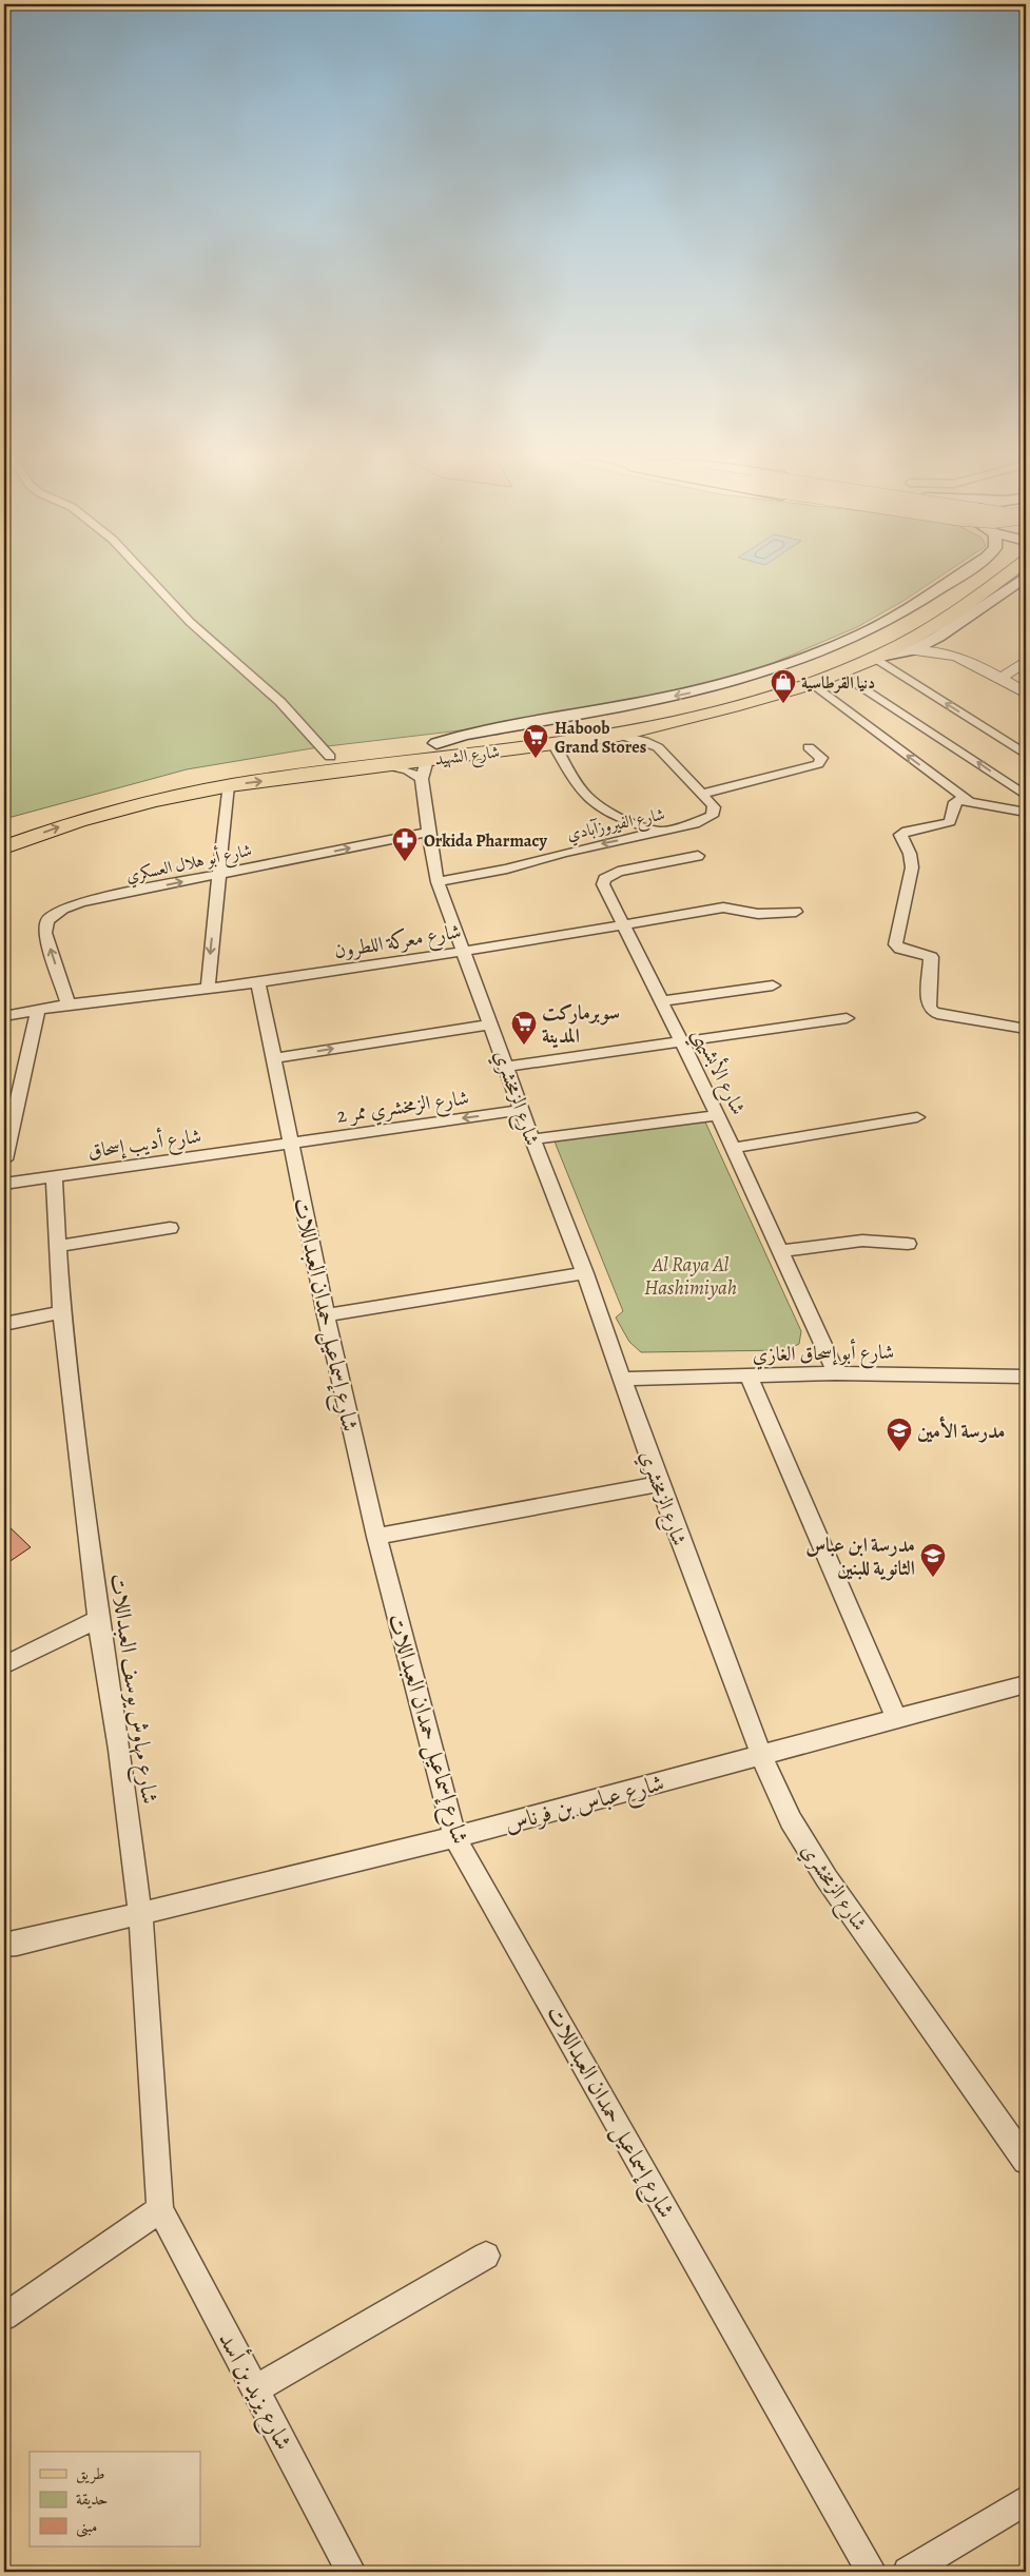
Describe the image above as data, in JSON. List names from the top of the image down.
{
  "streets": {
    "highway": ["شارع الشهيد"],
    "street": [
      "شارع الفيروزآبادي",
      "شارع أبو هلال العسكري",
      "شارع معركة اللطرون",
      "شارع الأبشيهي",
      "شارع الزمخشري",
      "شارع الزمخشري ممر 2",
      "شارع أديب إسحاق",
      "شارع إسماعيل حمدان العبداللات",
      "شارع أبو إسحاق الغازي",
      "شارع مهاوش يوسف العبداللات",
      "شارع عباس بن فرناس",
      "شارع يزيد بن أسد"
    ]
  },
  "crossings": [
    ["شارع الشهيد", "شارع الفيروزآبادي"],
    ["شارع الشهيد", "شارع الزمخشري"],
    ["شارع الفيروزآبادي", "شارع الزمخشري"],
    ["شارع أبو هلال العسكري", "شارع معركة اللطرون"],
    ["شارع أبو هلال العسكري", "شارع الزمخشري"],
    ["شارع معركة اللطرون", "شارع الأبشيهي"],
    ["شارع معركة اللطرون", "شارع الزمخشري"],
    ["شارع معركة اللطرون", "شارع إسماعيل حمدان العبداللات"],
    ["شارع الأبشيهي", "شارع أبو إسحاق الغازي"],
    ["شارع الزمخشري", "شارع الزمخشري ممر 2"],
    ["شارع الزمخشري", "شارع أبو إسحاق الغازي"],
    ["شارع الزمخشري", "شارع عباس بن فرناس"],
    ["شارع الزمخشري ممر 2", "شارع أديب إسحاق"],
    ["شارع الزمخشري ممر 2", "شارع إسماعيل حمدان العبداللات"],
    ["شارع أديب إسحاق", "شارع إسماعيل حمدان العبداللات"],
    ["شارع أديب إسحاق", "شارع مهاوش يوسف العبداللات"],
    ["شارع إسماعيل حمدان العبداللات", "شارع عباس بن فرناس"],
    ["شارع مهاوش يوسف العبداللات", "شارع عباس بن فرناس"],
    ["شارع مهاوش يوسف العبداللات", "شارع يزيد بن أسد"]
  ],
  "one_way": ["شارع الفيروزآبادي", "شارع أبو هلال العسكري"],
  "parks": ["Al Raya Al Hashimiyah"],
  "places": {
    "shop": ["دنيا القرطاسية"],
    "supermarket": ["Haboob Grand Stores", "سوبرماركت المدينة"],
    "pharmacy": ["Orkida Pharmacy"],
    "school or university": ["مدرسة الأمين", "مدرسة ابن عباس الثانوية للبنين"]
  },
  "legend": ["طريق", "حديقة", "مبنى"]
}
